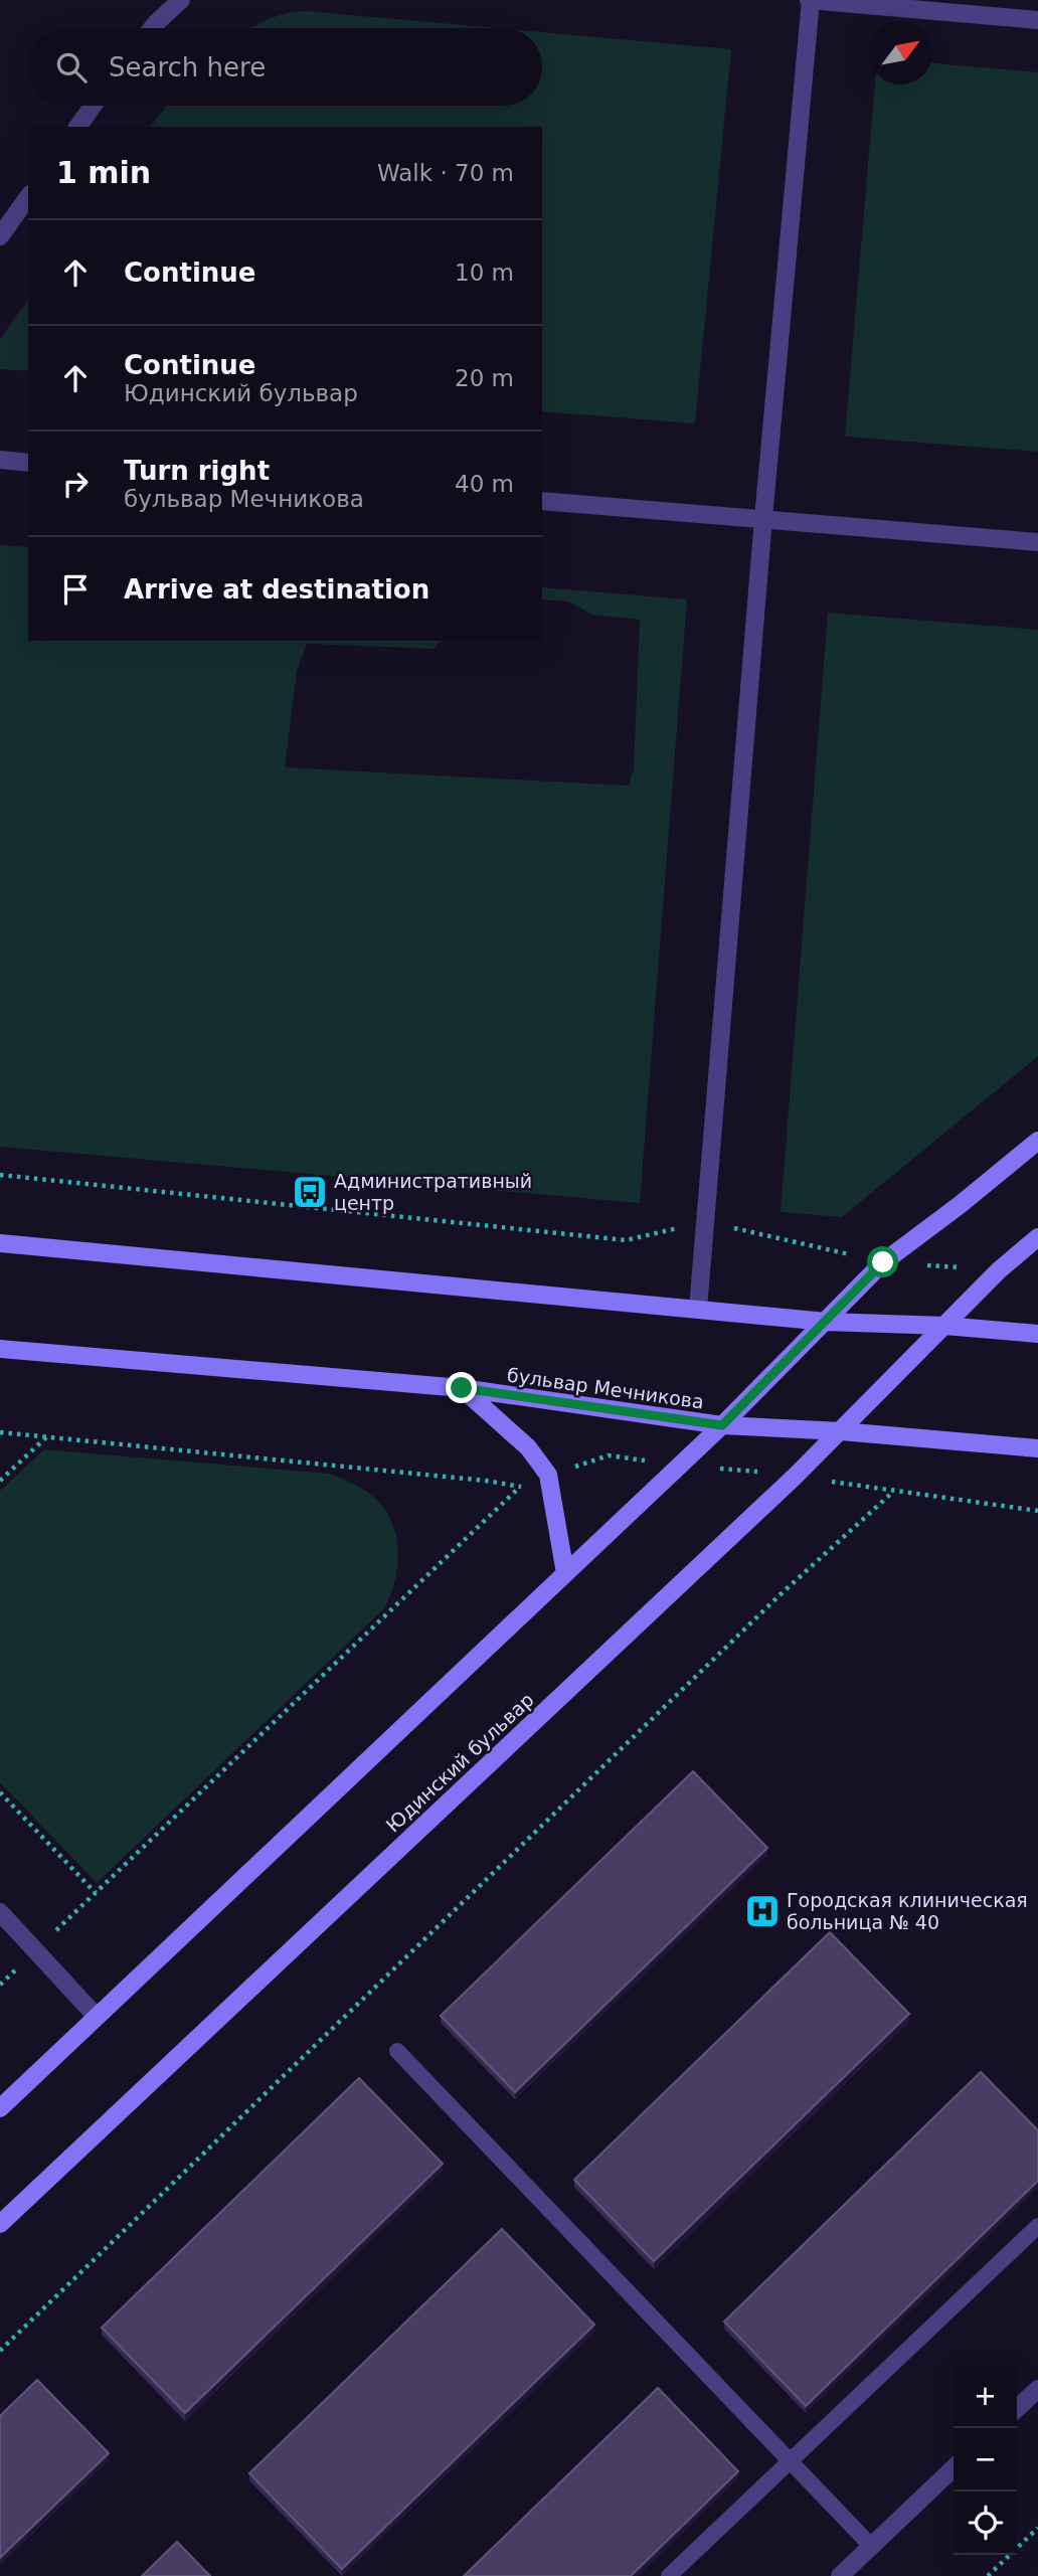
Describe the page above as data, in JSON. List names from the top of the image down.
{
  "streets": {
    "street": ["бульвар Мечникова", "Юдинский бульвар"]
  },
  "crossings": [
    ["бульвар Мечникова", "Юдинский бульвар"]
  ],
  "places": {
    "bus stop": ["Административный центр"],
    "hospital": ["Городская клиническая больница № 40"]
  },
  "north": "top right",
  "page": {
    "search": "Search here",
    "heading": ["1 min", "Walk · 70 m"],
    "list": [
      ["Continue", "10 m"],
      ["Continue", "Юдинский бульвар", "20 m"],
      ["Turn right", "бульвар Мечникова", "40 m"],
      "Arrive at destination"
    ],
    "map_buttons": ["+", "−"]
  }
}
